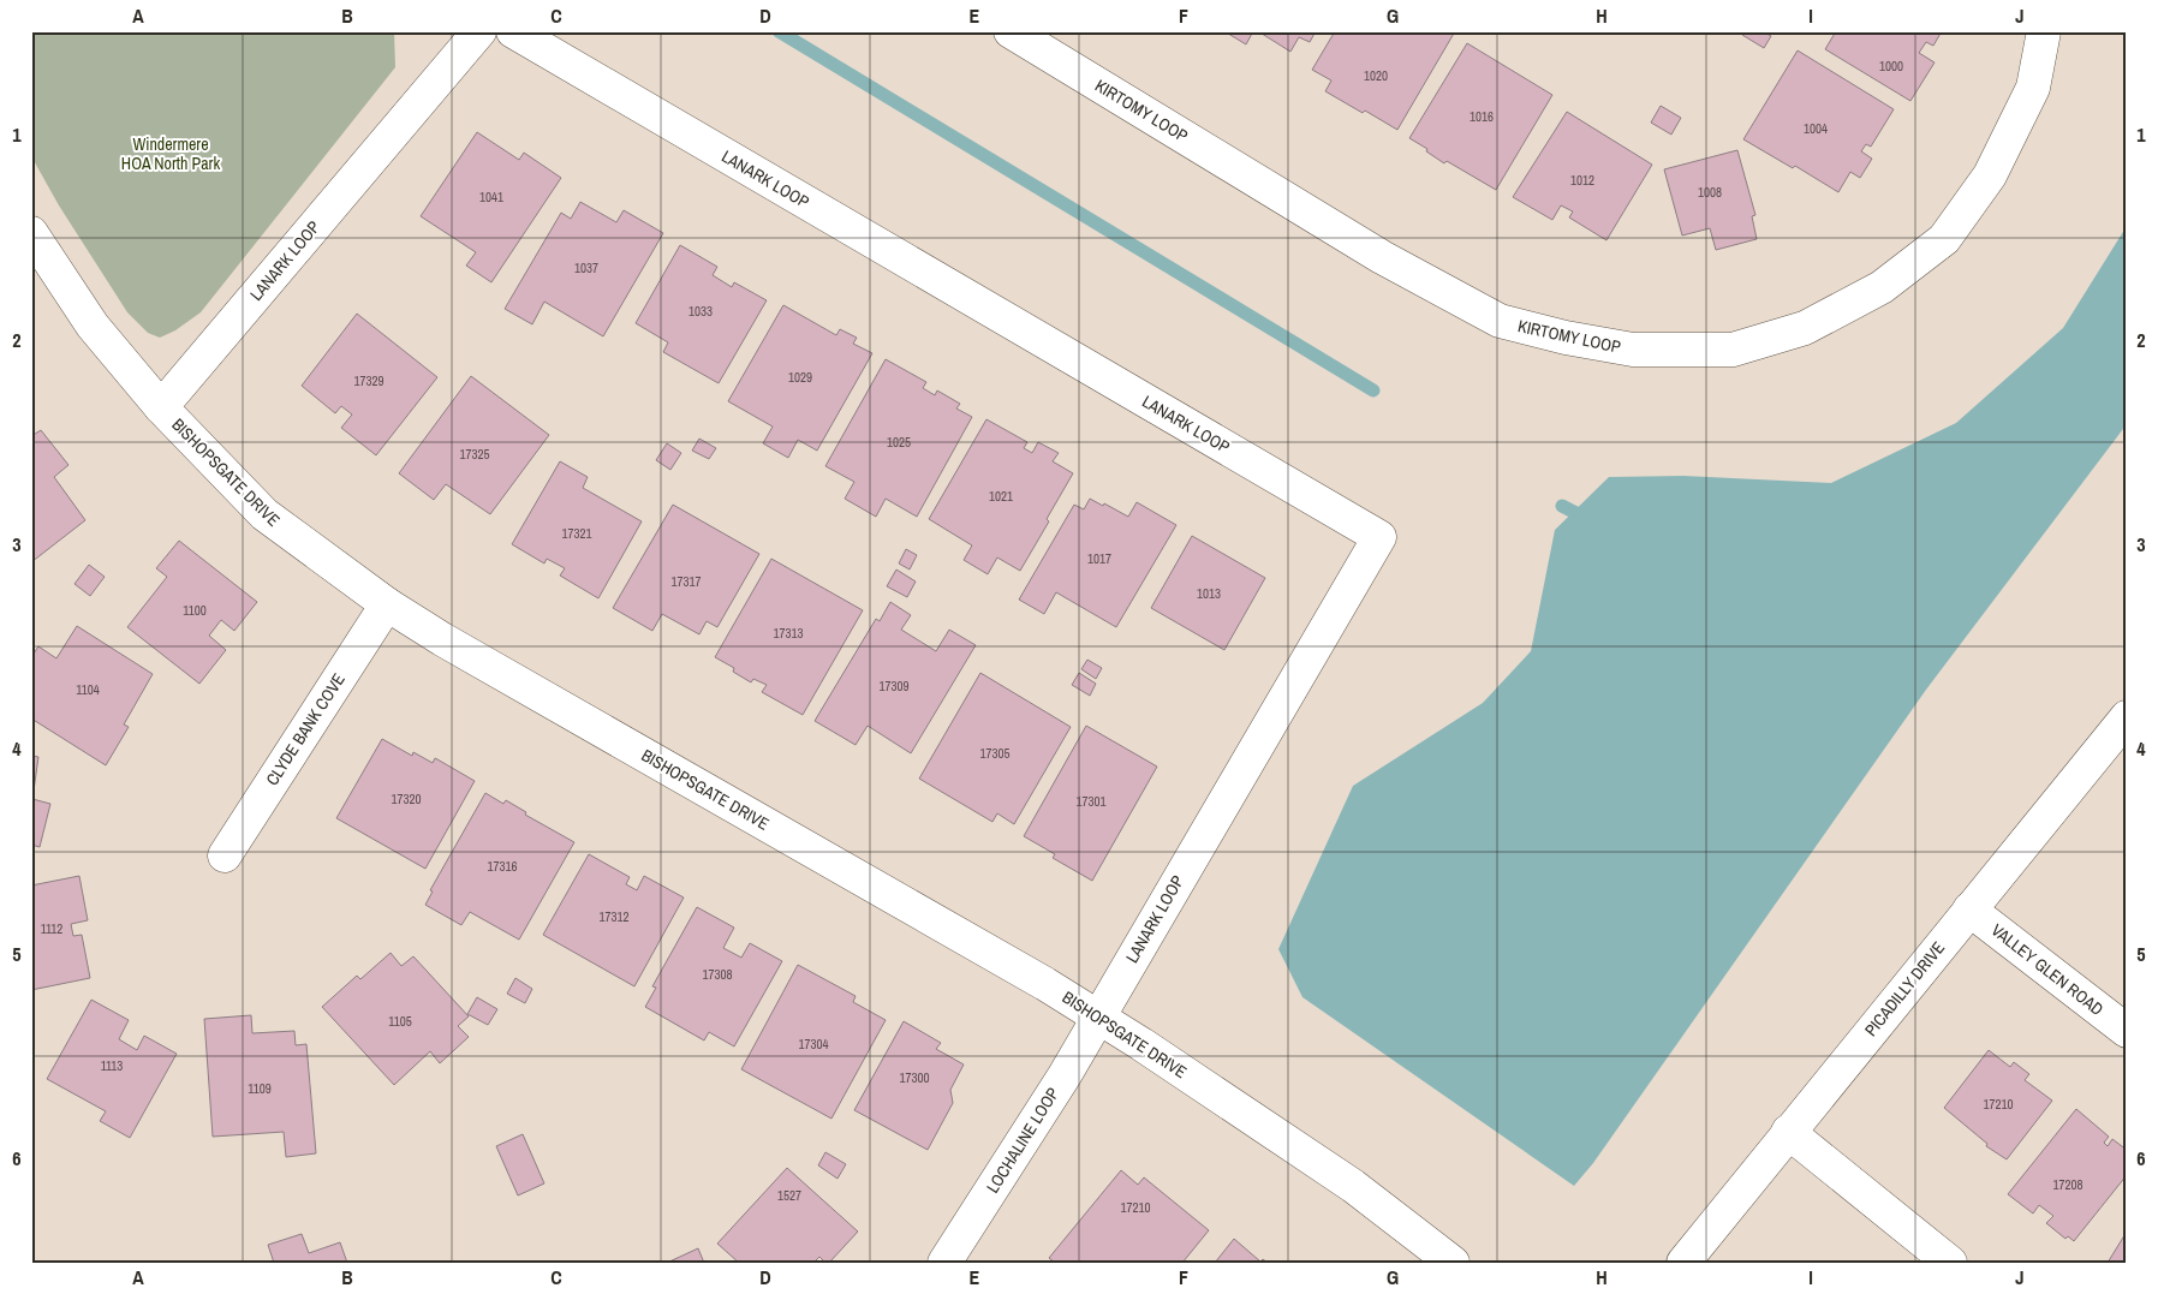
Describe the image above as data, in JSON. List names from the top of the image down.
{
  "streets": {
    "street": [
      "KIRTOMY LOOP",
      "LANARK LOOP",
      "BISHOPSGATE DRIVE",
      "CLYDE BANK COVE",
      "VALLEY GLEN ROAD",
      "PICADILLY DRIVE",
      "LOCHALINE LOOP"
    ]
  },
  "crossings": [
    ["LANARK LOOP", "BISHOPSGATE DRIVE"],
    ["LANARK LOOP", "LOCHALINE LOOP"],
    ["BISHOPSGATE DRIVE", "CLYDE BANK COVE"],
    ["BISHOPSGATE DRIVE", "LOCHALINE LOOP"],
    ["VALLEY GLEN ROAD", "PICADILLY DRIVE"]
  ],
  "parks": ["Windermere HOA North Park"],
  "house_numbers": [
    "1000",
    "1020",
    "1016",
    "1004",
    "1012",
    "1008",
    "1041",
    "1037",
    "1033",
    "1029",
    "17329",
    "1025",
    "17325",
    "1021",
    "17321",
    "1017",
    "17317",
    "1013",
    "1100",
    "17313",
    "17309",
    "1104",
    "17305",
    "17320",
    "17301",
    "17316",
    "17312",
    "1112",
    "17308",
    "1105",
    "17304",
    "1113",
    "17300",
    "1109",
    "17210",
    "17208",
    "1527",
    "17210"
  ],
  "grid": {
    "columns": [
      "A",
      "B",
      "C",
      "D",
      "E",
      "F",
      "G",
      "H",
      "I",
      "J"
    ],
    "rows": [
      "1",
      "2",
      "3",
      "4",
      "5",
      "6"
    ]
  }
}
